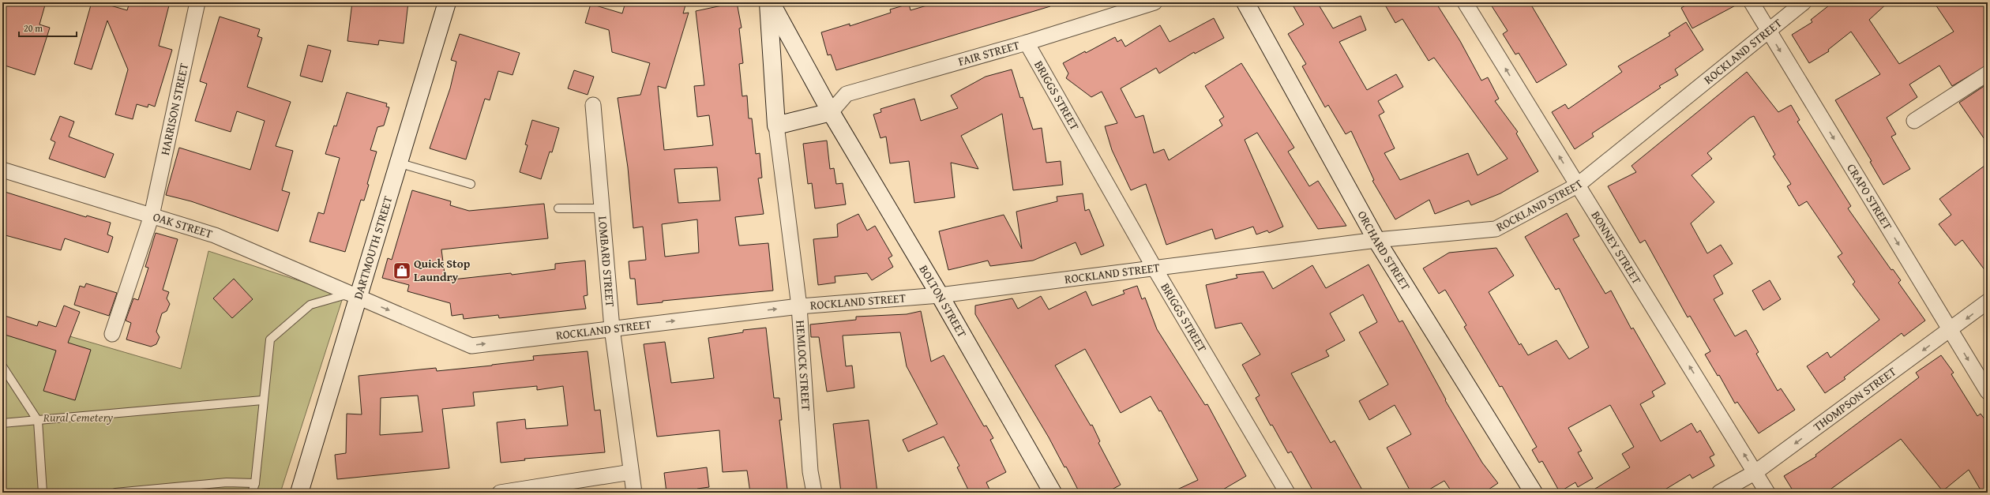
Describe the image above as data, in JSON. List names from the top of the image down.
{
  "streets": {
    "street": [
      "ROCKLAND STREET",
      "FAIR STREET",
      "BRIGGS STREET",
      "HARRISON STREET",
      "CRAPO STREET",
      "OAK STREET",
      "DARTMOUTH STREET",
      "BONNEY STREET",
      "ORCHARD STREET",
      "LOMBARD STREET",
      "BOLTON STREET",
      "HEMLOCK STREET",
      "THOMPSON STREET"
    ]
  },
  "crossings": [
    ["ROCKLAND STREET", "BRIGGS STREET"],
    ["ROCKLAND STREET", "CRAPO STREET"],
    ["ROCKLAND STREET", "OAK STREET"],
    ["ROCKLAND STREET", "DARTMOUTH STREET"],
    ["ROCKLAND STREET", "BONNEY STREET"],
    ["ROCKLAND STREET", "ORCHARD STREET"],
    ["ROCKLAND STREET", "LOMBARD STREET"],
    ["ROCKLAND STREET", "BOLTON STREET"],
    ["ROCKLAND STREET", "HEMLOCK STREET"],
    ["FAIR STREET", "BRIGGS STREET"],
    ["FAIR STREET", "BOLTON STREET"],
    ["HARRISON STREET", "OAK STREET"],
    ["CRAPO STREET", "THOMPSON STREET"],
    ["OAK STREET", "DARTMOUTH STREET"],
    ["BONNEY STREET", "THOMPSON STREET"]
  ],
  "one_way": ["CRAPO STREET", "BONNEY STREET", "THOMPSON STREET"],
  "parks": ["Rural Cemetery"],
  "places": {
    "shop": ["Quick Stop Laundry"]
  },
  "scale_bar": "20 m"
}
